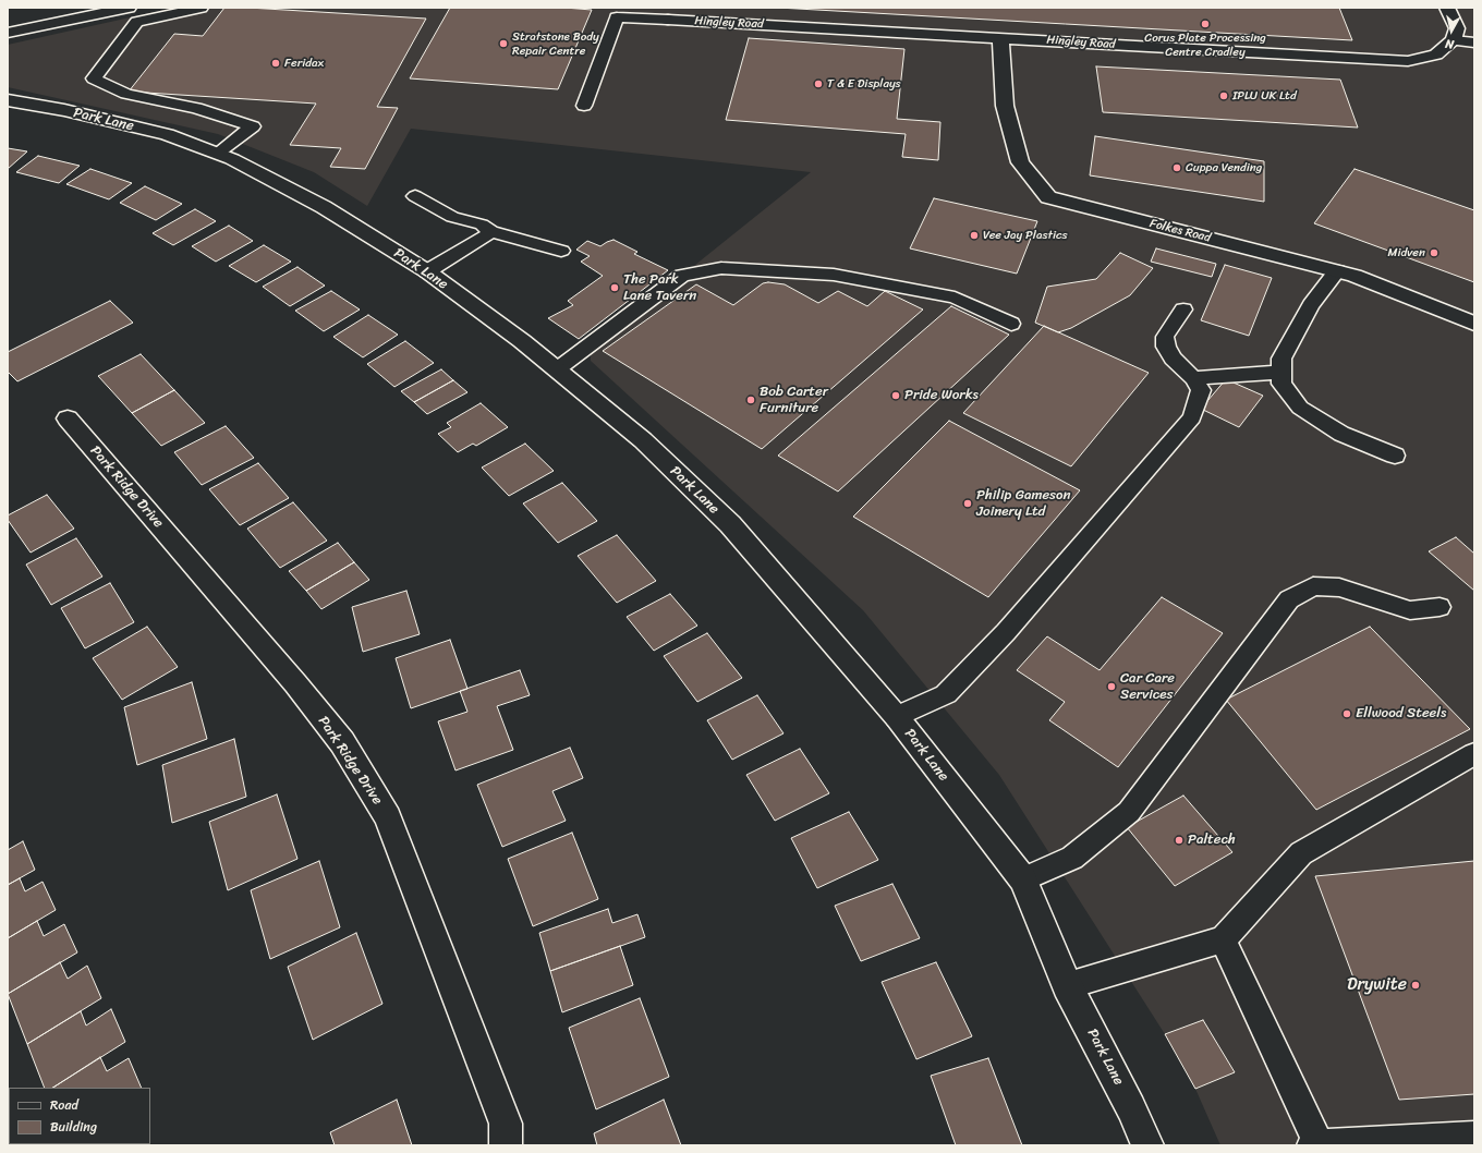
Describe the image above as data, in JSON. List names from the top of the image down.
{
  "streets": {
    "main road": [
      "Hingley Road",
      "Park Lane",
      "Folkes Road",
      "Park Ridge Drive"
    ]
  },
  "crossings": [
    ["Hingley Road", "Folkes Road"]
  ],
  "places": [
    "Corus Plate Processing Centre Cradley",
    "Stratstone Body Repair Centre",
    "Feridax",
    "T & E Displays",
    "IPLU UK Ltd",
    "Cuppa Vending",
    "Vee Jay Plastics",
    "Midven",
    "The Park Lane Tavern",
    "Pride Works",
    "Bob Carter Furniture",
    "Philip Gameson Joinery Ltd",
    "Car Care Services",
    "Ellwood Steels",
    "Paltech",
    "Drywite"
  ],
  "legend": ["Road", "Building"],
  "north": "bottom"
}
